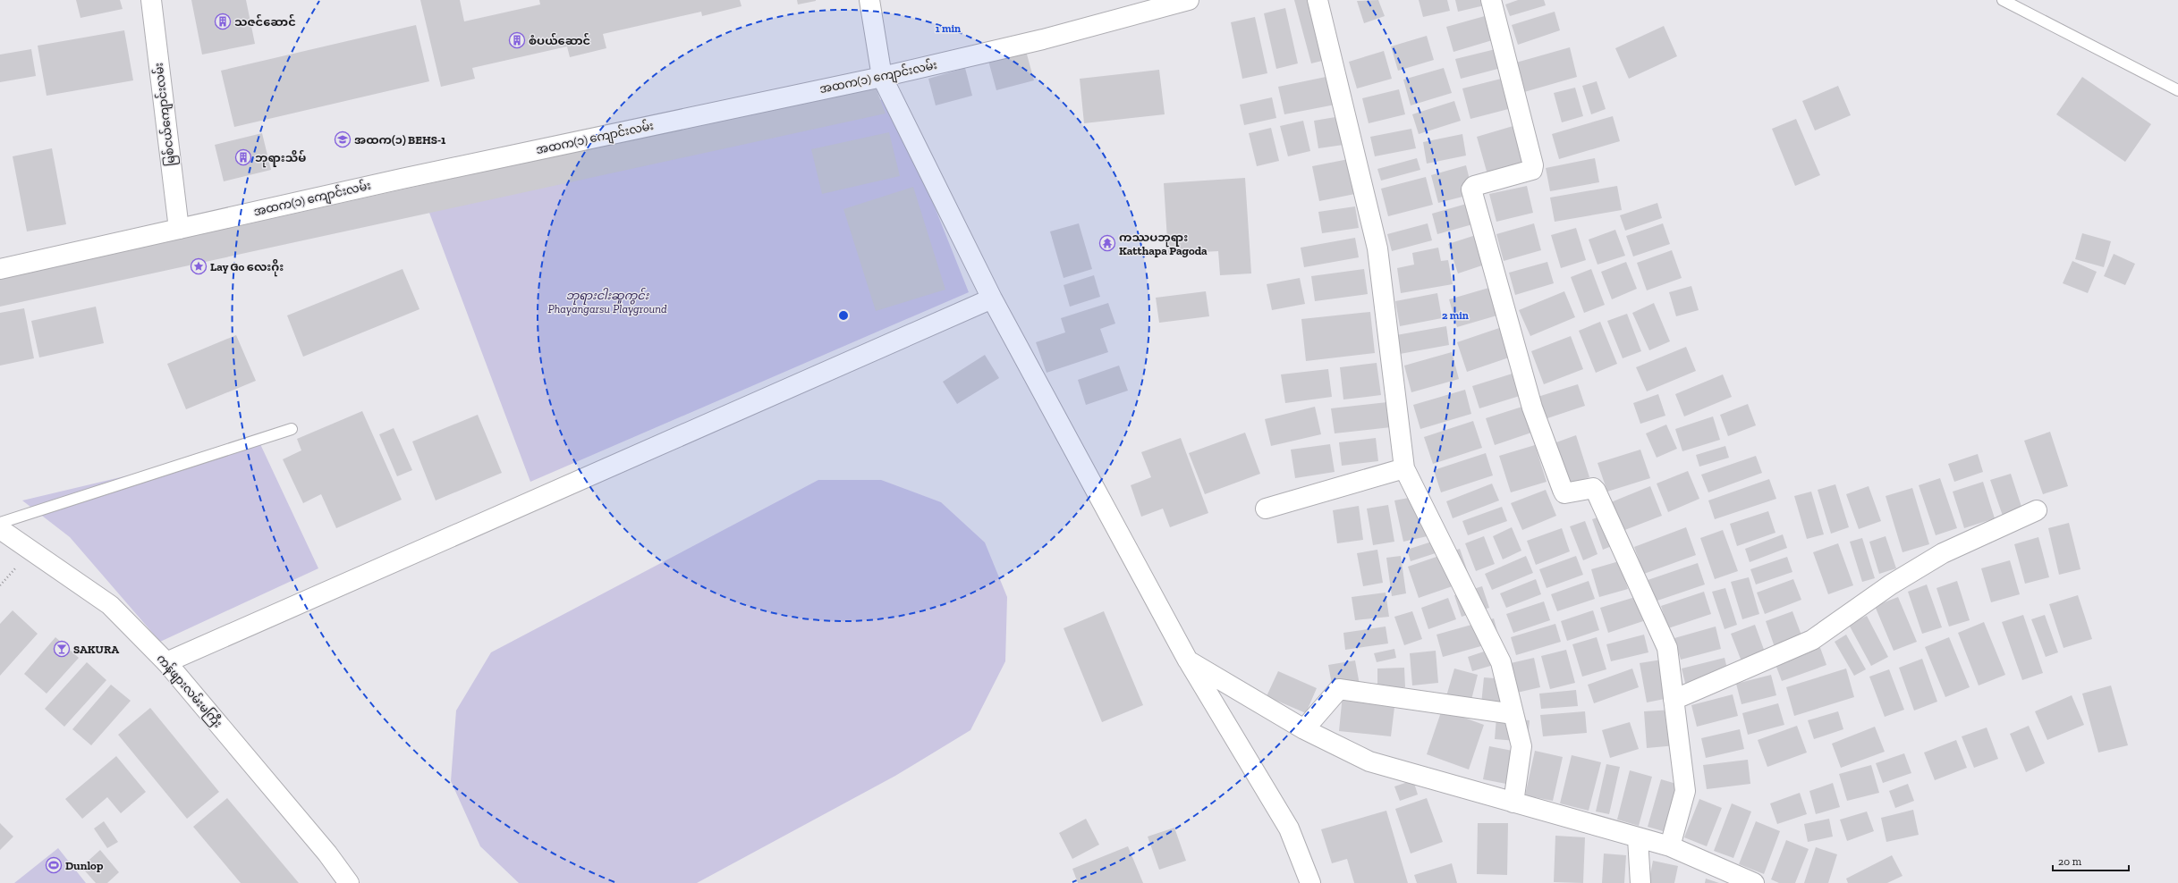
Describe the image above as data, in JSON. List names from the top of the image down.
{
  "streets": {
    "street": ["အထက(၁) ကျောင်းလမ်း", "မြစ်ငယ်ကျောင်းလမ်း", "ကန်ဖျားလမ်းမကြီး"]
  },
  "crossings": [
    ["အထက(၁) ကျောင်းလမ်း", "မြစ်ငယ်ကျောင်းလမ်း"]
  ],
  "parks": ["ဘုရားငါးဆူကွင်း Phayangarsu Playground"],
  "places": {
    "building": ["သဇင်ဆောင်", "စံပယ်ဆောင်", "ဘုရားသိမ်"],
    "school or university": ["အထက(၁) BEHS-1"],
    "temple": ["ကဿပဘုရား Katthapa Pagoda"],
    "place": ["Lay Go လေးဂိုး"],
    "bar": ["SAKURA"],
    "sports": ["Dunlop"]
  },
  "scale_bar": "20 m",
  "rings": ["1 min", "2 min"]
}
